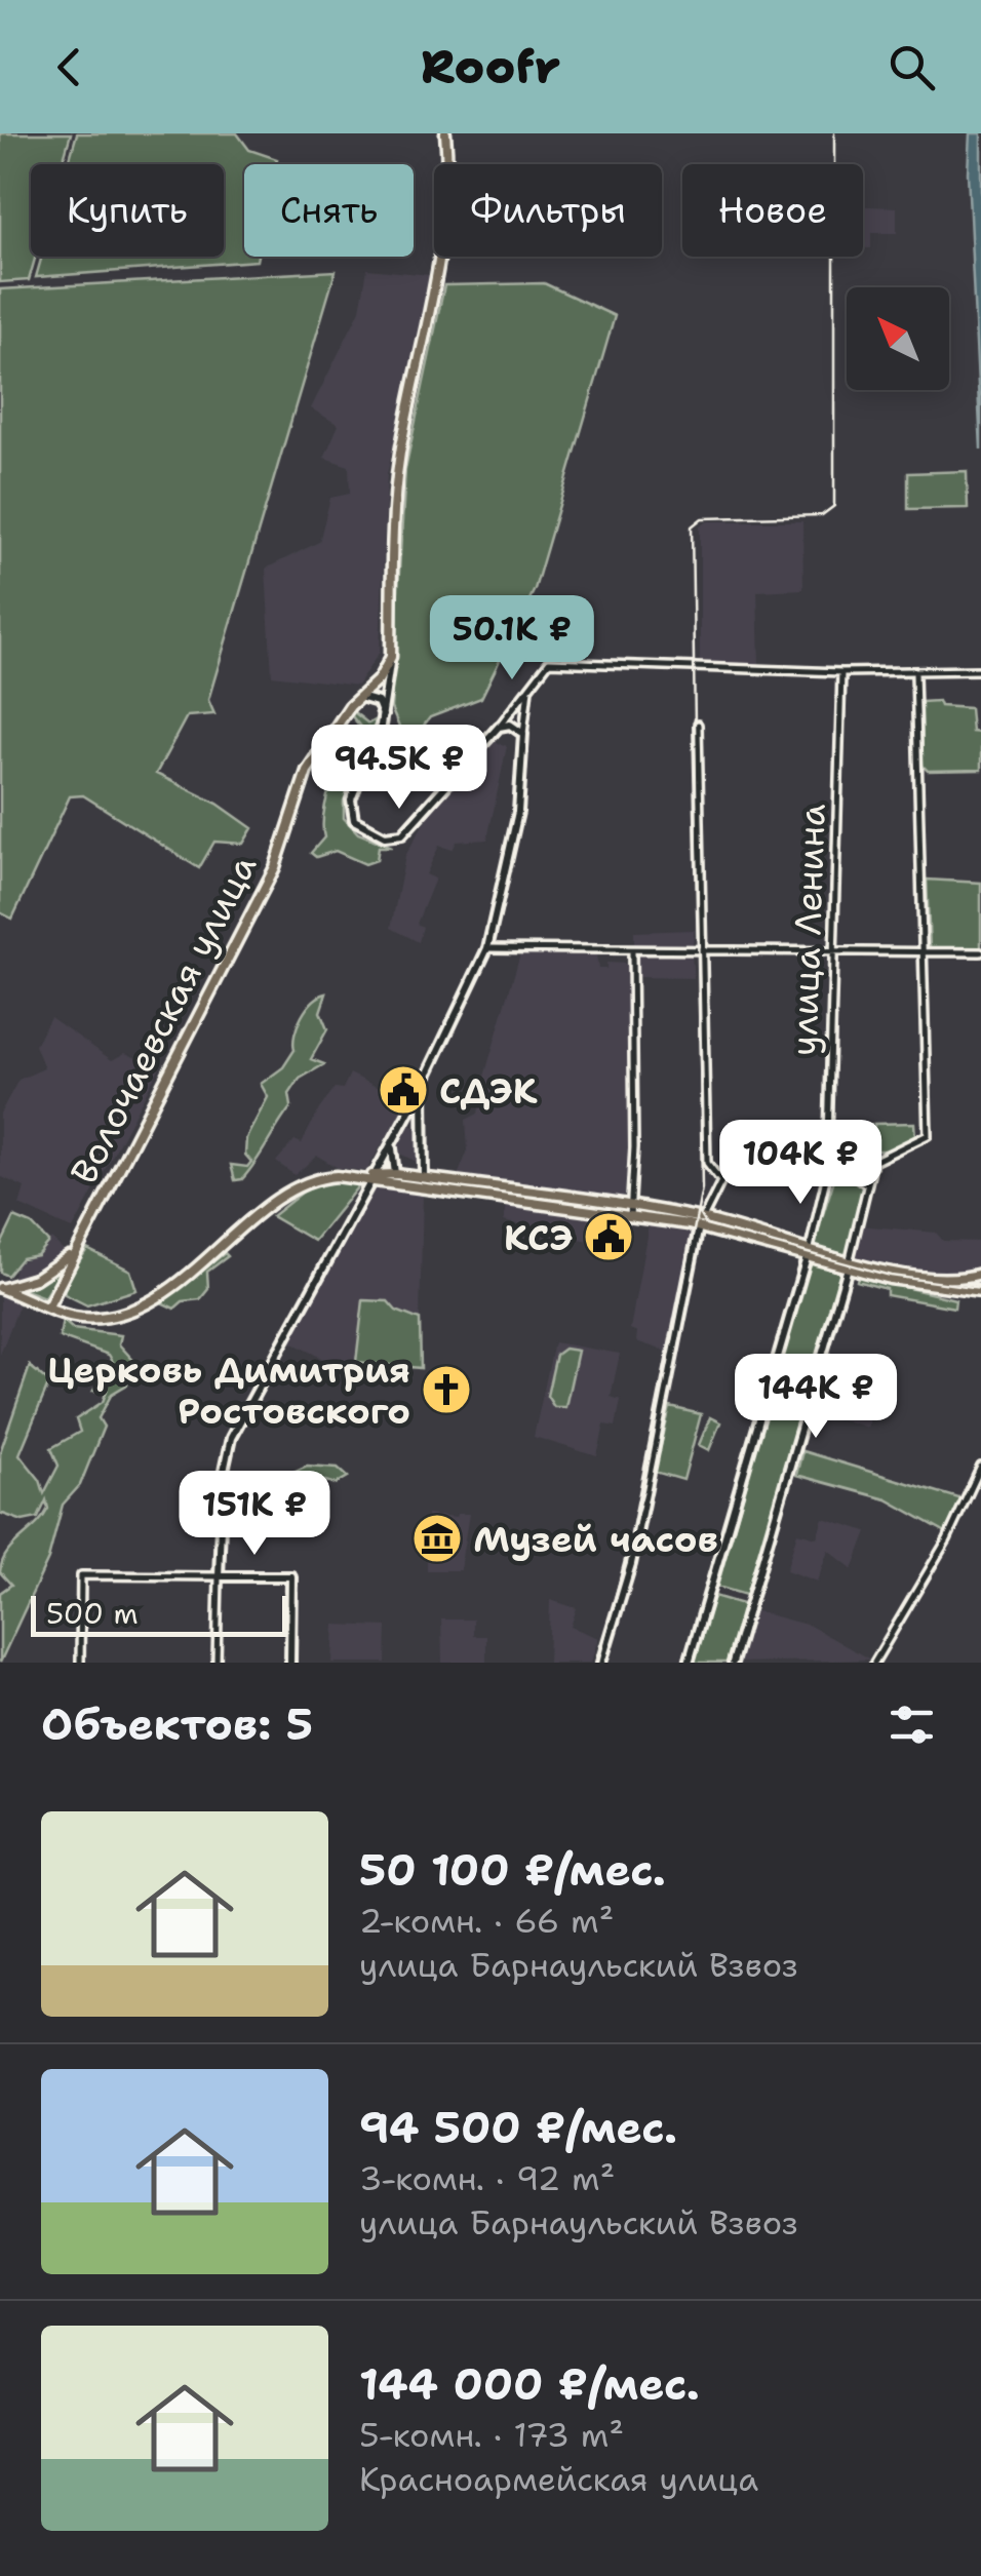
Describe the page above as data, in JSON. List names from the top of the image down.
{
  "streets": {
    "main road": ["улица Ленина", "Волочаевская улица"]
  },
  "places": {
    "public building": ["СДЭК", "КСЭ"],
    "church": ["Церковь Димитрия Ростовского"],
    "museum": ["Музей часов"]
  },
  "scale_bar": "500 m",
  "north": "top left",
  "page": {
    "header": "Roofr",
    "chip": [
      "Купить",
      "Снять",
      "Фильтры",
      "Новое"
    ],
    "price": [
      "50.1K ₽",
      "94.5K ₽",
      "104K ₽",
      "144K ₽",
      "151K ₽"
    ],
    "scale": "500 m",
    "heading": "Объектов: 5",
    "list": [
      {
        "name": "50 100 ₽/мес.",
        "note": "2-комн. · 66 m² · улица Барнаульский Взвоз"
      },
      {
        "name": "94 500 ₽/мес.",
        "note": "3-комн. · 92 m² · улица Барнаульский Взвоз"
      },
      {
        "name": "144 000 ₽/мес.",
        "note": "5-комн. · 173 m² · Красноармейская улица"
      }
    ]
  }
}
